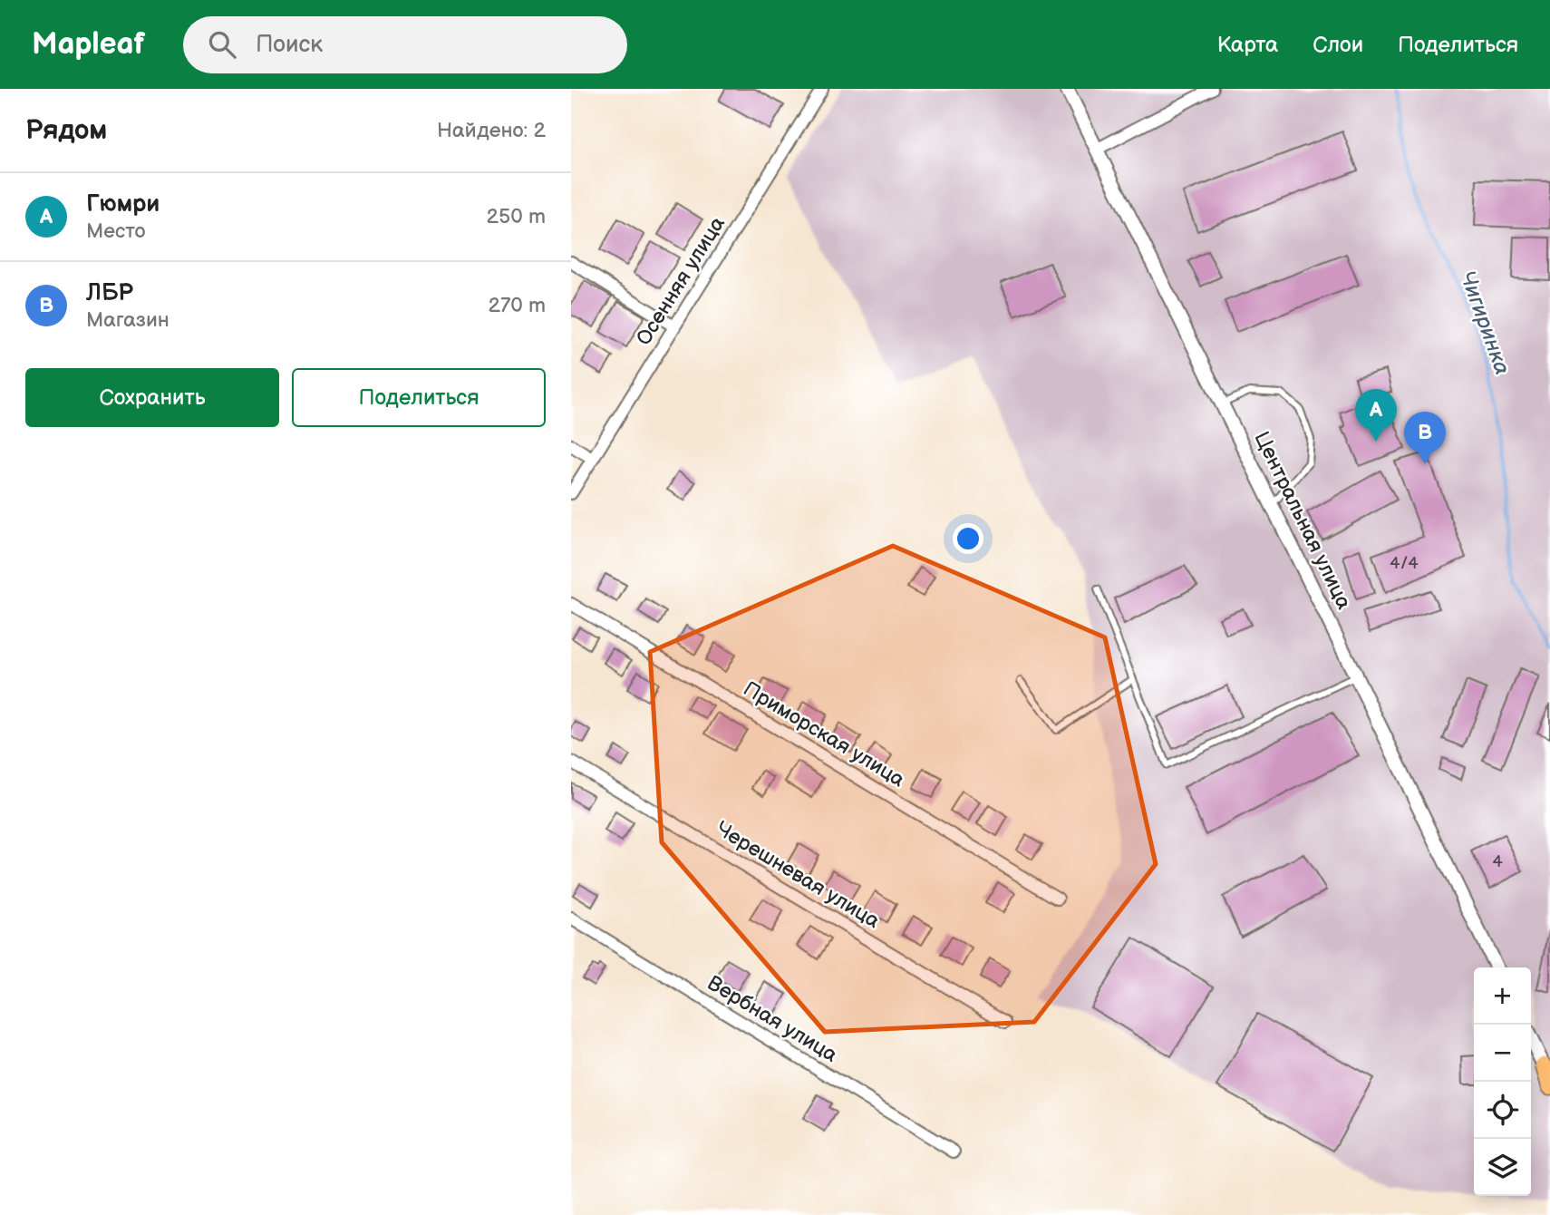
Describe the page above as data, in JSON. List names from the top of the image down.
{
  "streets": {
    "street": [
      "Осенняя улица",
      "Центральная улица",
      "Приморская улица",
      "Черешневая улица",
      "Вербная улица"
    ]
  },
  "water": ["Чигиринка"],
  "house_numbers": ["4/4", "4"],
  "page": {
    "header": "Mapleaf",
    "search": "Поиск",
    "nav": ["Карта", "Слои", "Поделиться"],
    "heading": ["Рядом", "Найдено: 2"],
    "list": [
      {
        "mark": "A",
        "name": "Гюмри",
        "note": "Место",
        "value": "250 m"
      },
      {
        "mark": "B",
        "name": "ЛБР",
        "note": "Магазин",
        "value": "270 m"
      }
    ],
    "buttons": ["Сохранить", "Поделиться"],
    "pins": ["A", "B"],
    "map_buttons": ["+", "−"]
  }
}
